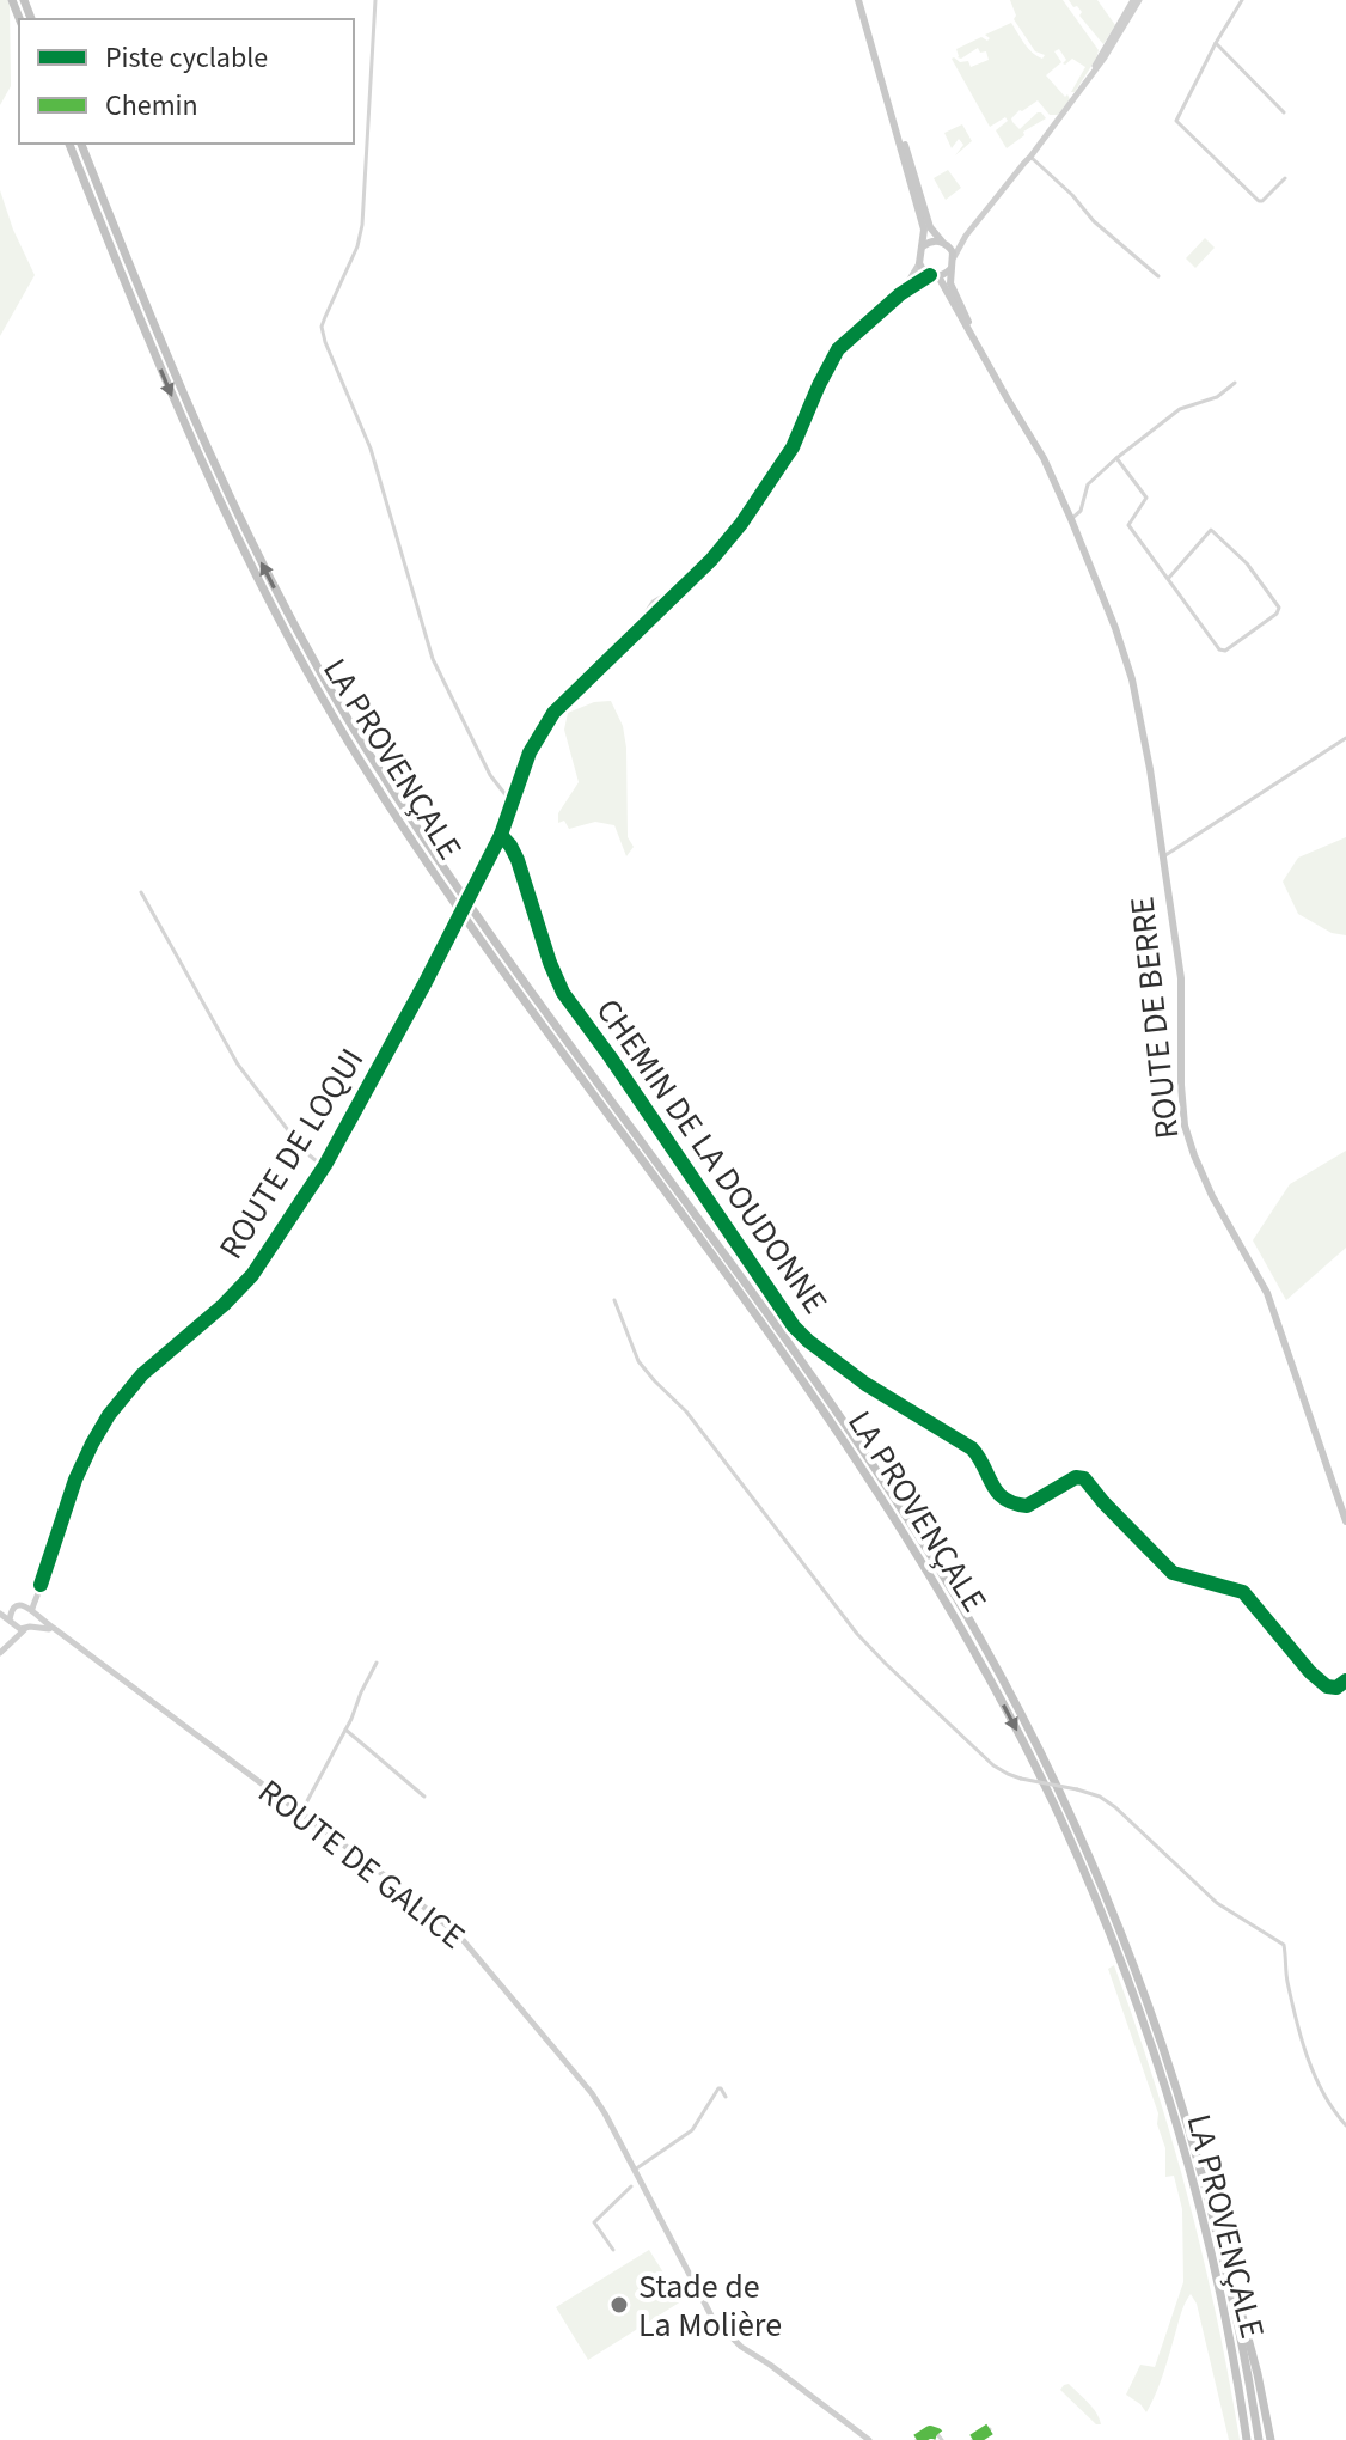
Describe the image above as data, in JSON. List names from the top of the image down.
{
  "streets": {
    "highway": ["LA PROVENÇALE"],
    "main road": ["ROUTE DE BERRE"],
    "street": ["ROUTE DE LOQUI", "CHEMIN DE LA DOUDONNE", "ROUTE DE GALICE"]
  },
  "crossings": [
    ["ROUTE DE LOQUI", "CHEMIN DE LA DOUDONNE"],
    ["ROUTE DE LOQUI", "ROUTE DE GALICE"]
  ],
  "places": ["Stade de La Molière"],
  "legend": ["Piste cyclable", "Chemin"]
}
